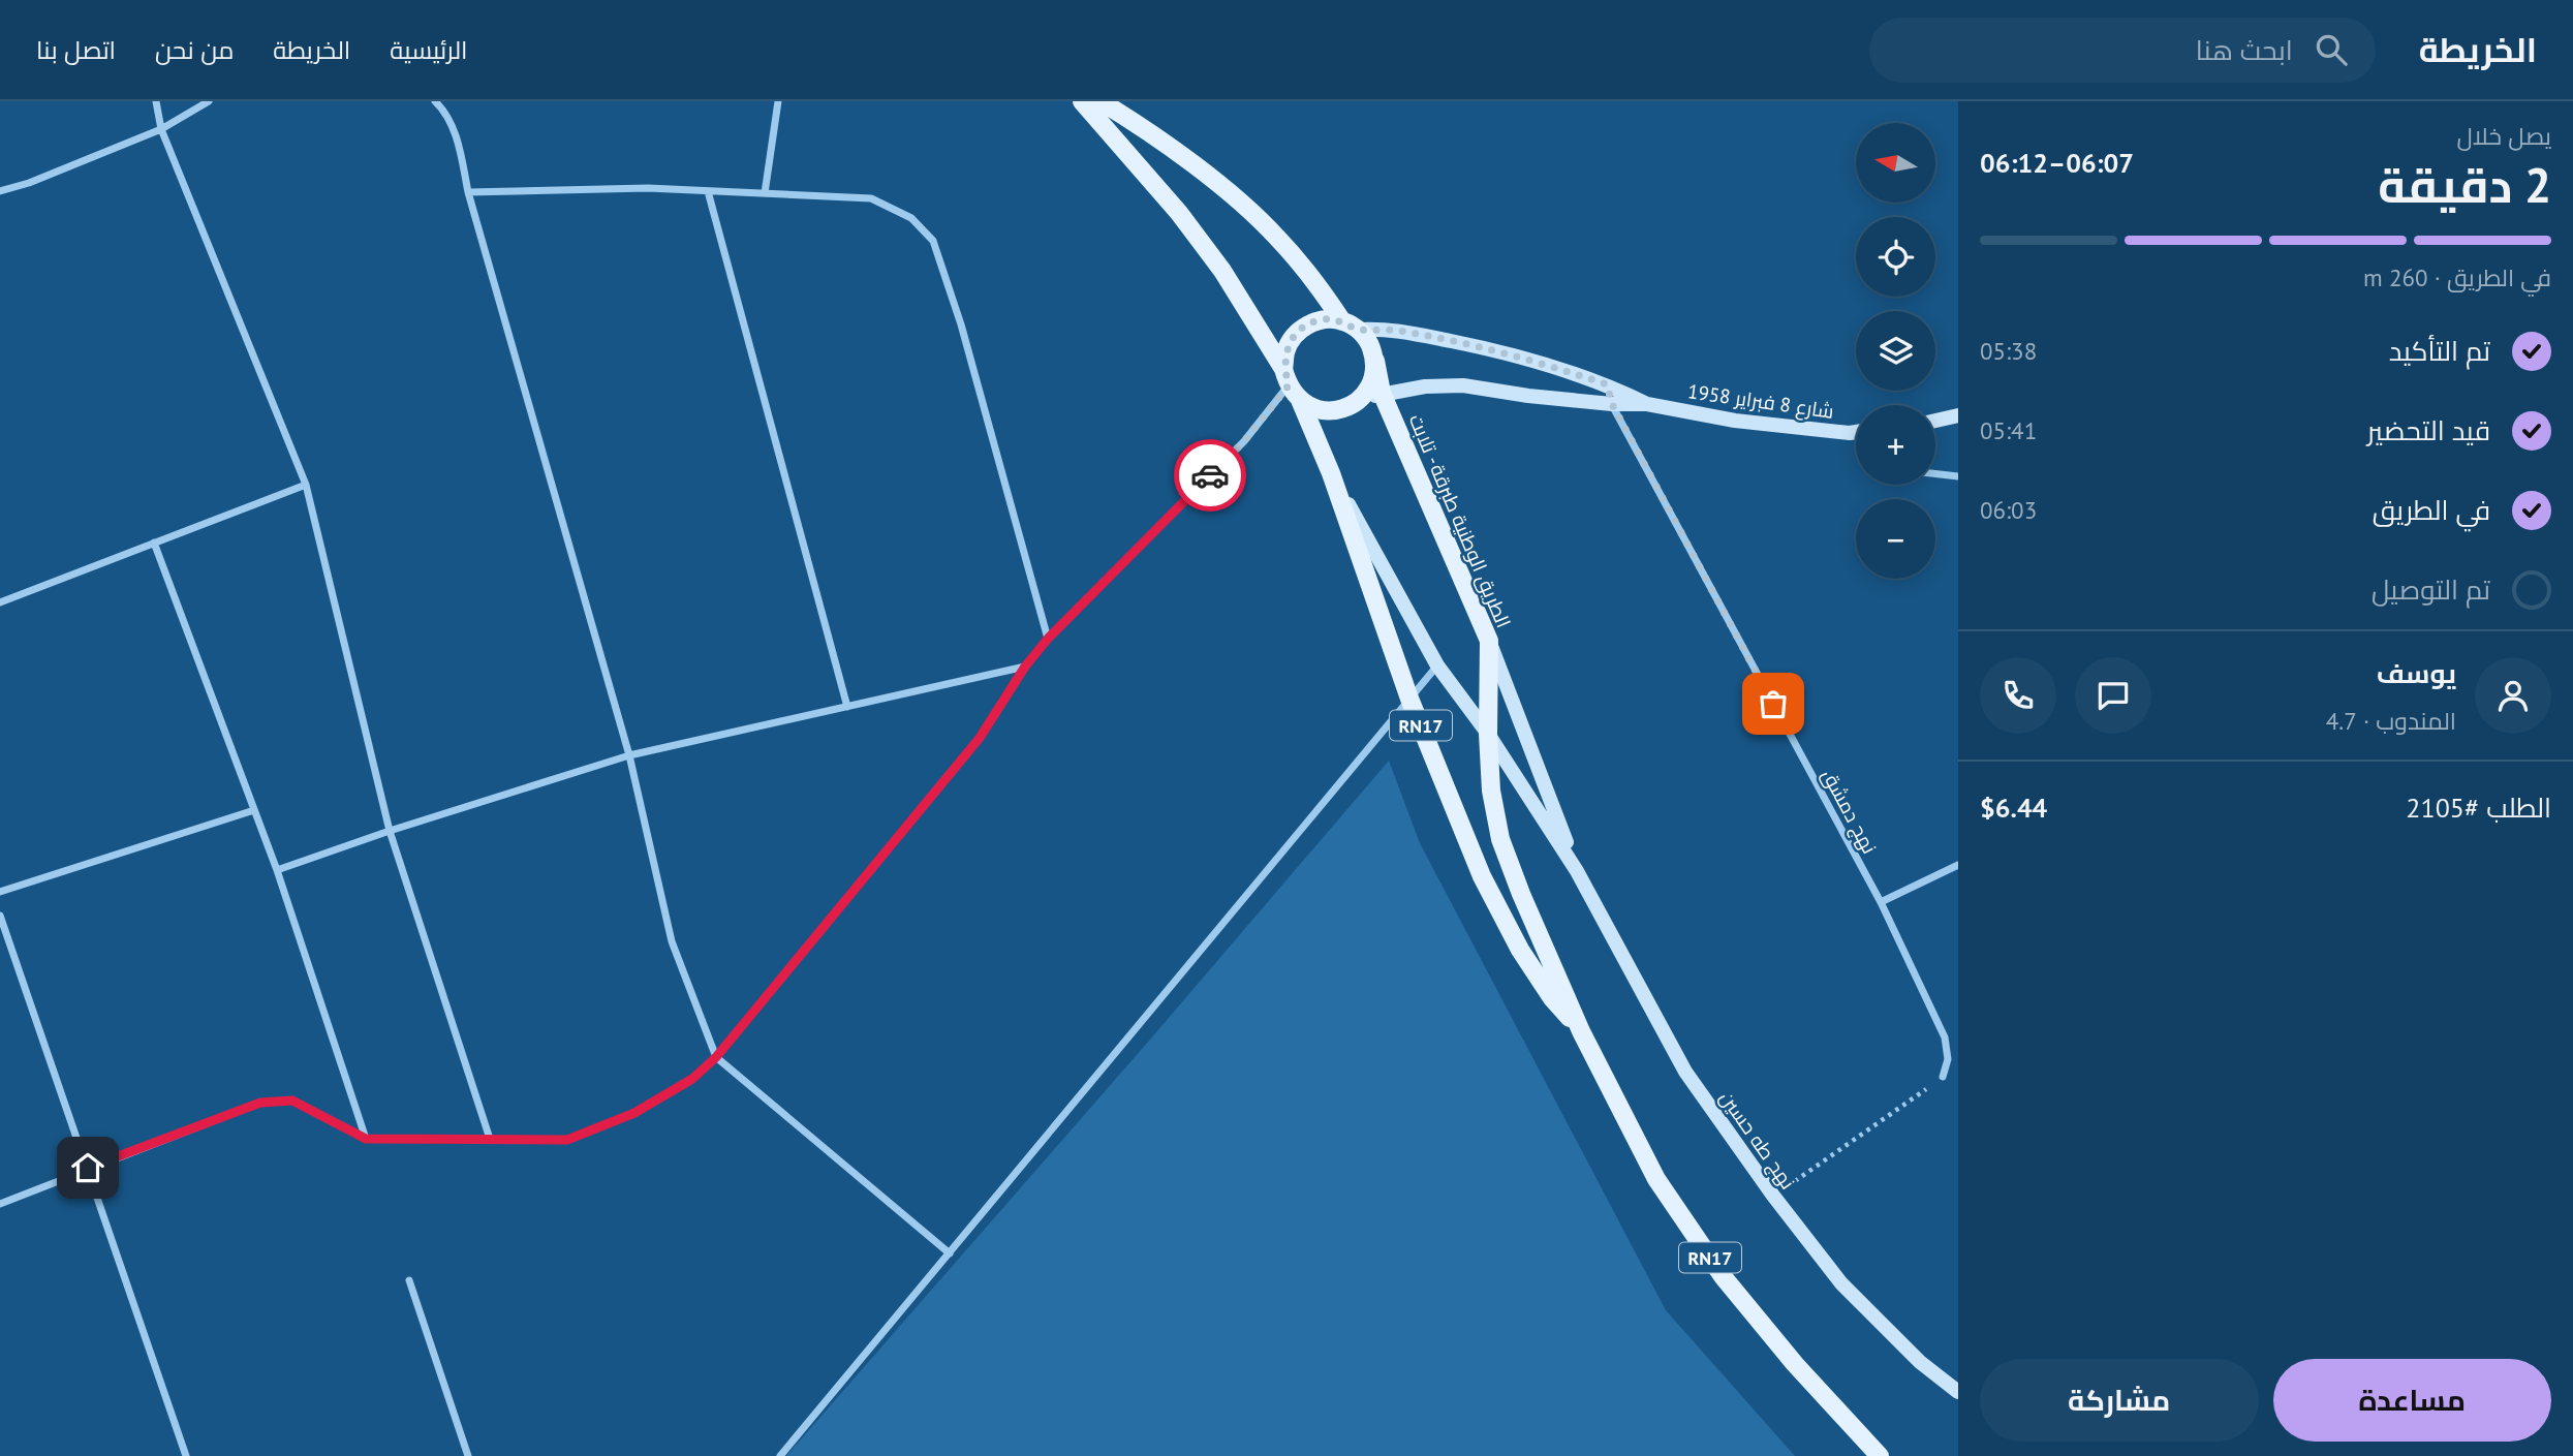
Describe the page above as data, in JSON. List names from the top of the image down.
{
  "streets": {
    "main road": [
      "شارع 8 فبراير 1958",
      "الطريق الوطنية طبرقة - تلابت",
      "RN17",
      "نهج طه حسين"
    ],
    "street": ["نهج دمشق"]
  },
  "crossings": [
    ["الطريق الوطنية طبرقة - تلابت", "RN17"]
  ],
  "north": "left",
  "page": {
    "header": "الخريطة",
    "search": "ابحث هنا",
    "nav": [
      "الرئيسية",
      "الخريطة",
      "من نحن",
      "اتصل بنا"
    ],
    "heading": ["2 دقيقة", "يصل خلال", "06:07–06:12"],
    "panel": [
      "يوسف",
      "المندوب · 4.7",
      "الطلب #2105",
      "$6.44"
    ],
    "map_buttons": ["+", "−"],
    "bar": "في الطريق · 260 m",
    "list": [
      ["تم التأكيد", "05:38"],
      ["قيد التحضير", "05:41"],
      ["في الطريق", "06:03"],
      "تم التوصيل"
    ],
    "buttons": ["مساعدة", "مشاركة"]
  }
}
